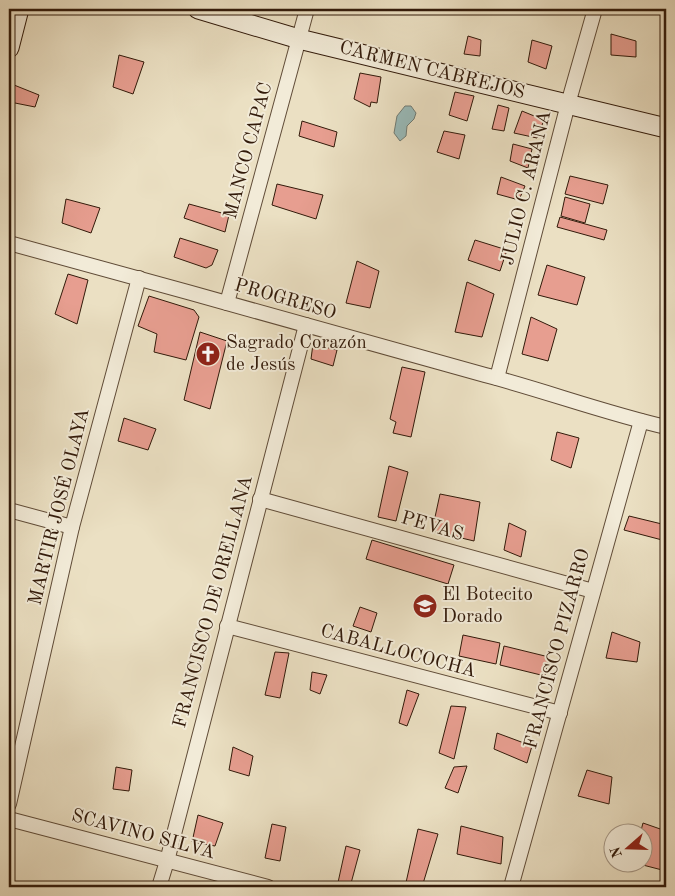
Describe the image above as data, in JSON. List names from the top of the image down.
{
  "streets": {
    "street": [
      "CARMEN CABREJOS",
      "MANCO CAPAC",
      "JULIO C. ARANA",
      "PROGRESO",
      "MARTIR JOSÉ OLAYA",
      "PEVAS",
      "FRANCISCO DE ORELLANA",
      "FRANCISCO PIZARRO",
      "CABALLOCOCHA",
      "SCAVINO SILVA"
    ]
  },
  "crossings": [
    ["CARMEN CABREJOS", "MANCO CAPAC"],
    ["CARMEN CABREJOS", "JULIO C. ARANA"],
    ["MANCO CAPAC", "PROGRESO"],
    ["JULIO C. ARANA", "PROGRESO"],
    ["PROGRESO", "MARTIR JOSÉ OLAYA"],
    ["PROGRESO", "FRANCISCO DE ORELLANA"],
    ["PROGRESO", "FRANCISCO PIZARRO"],
    ["PEVAS", "FRANCISCO DE ORELLANA"],
    ["PEVAS", "FRANCISCO PIZARRO"],
    ["FRANCISCO DE ORELLANA", "CABALLOCOCHA"],
    ["FRANCISCO DE ORELLANA", "SCAVINO SILVA"],
    ["FRANCISCO PIZARRO", "CABALLOCOCHA"]
  ],
  "places": {
    "church": ["Sagrado Corazón de Jesús"],
    "school or university": ["El Botecito Dorado"]
  },
  "north": "left"
}
